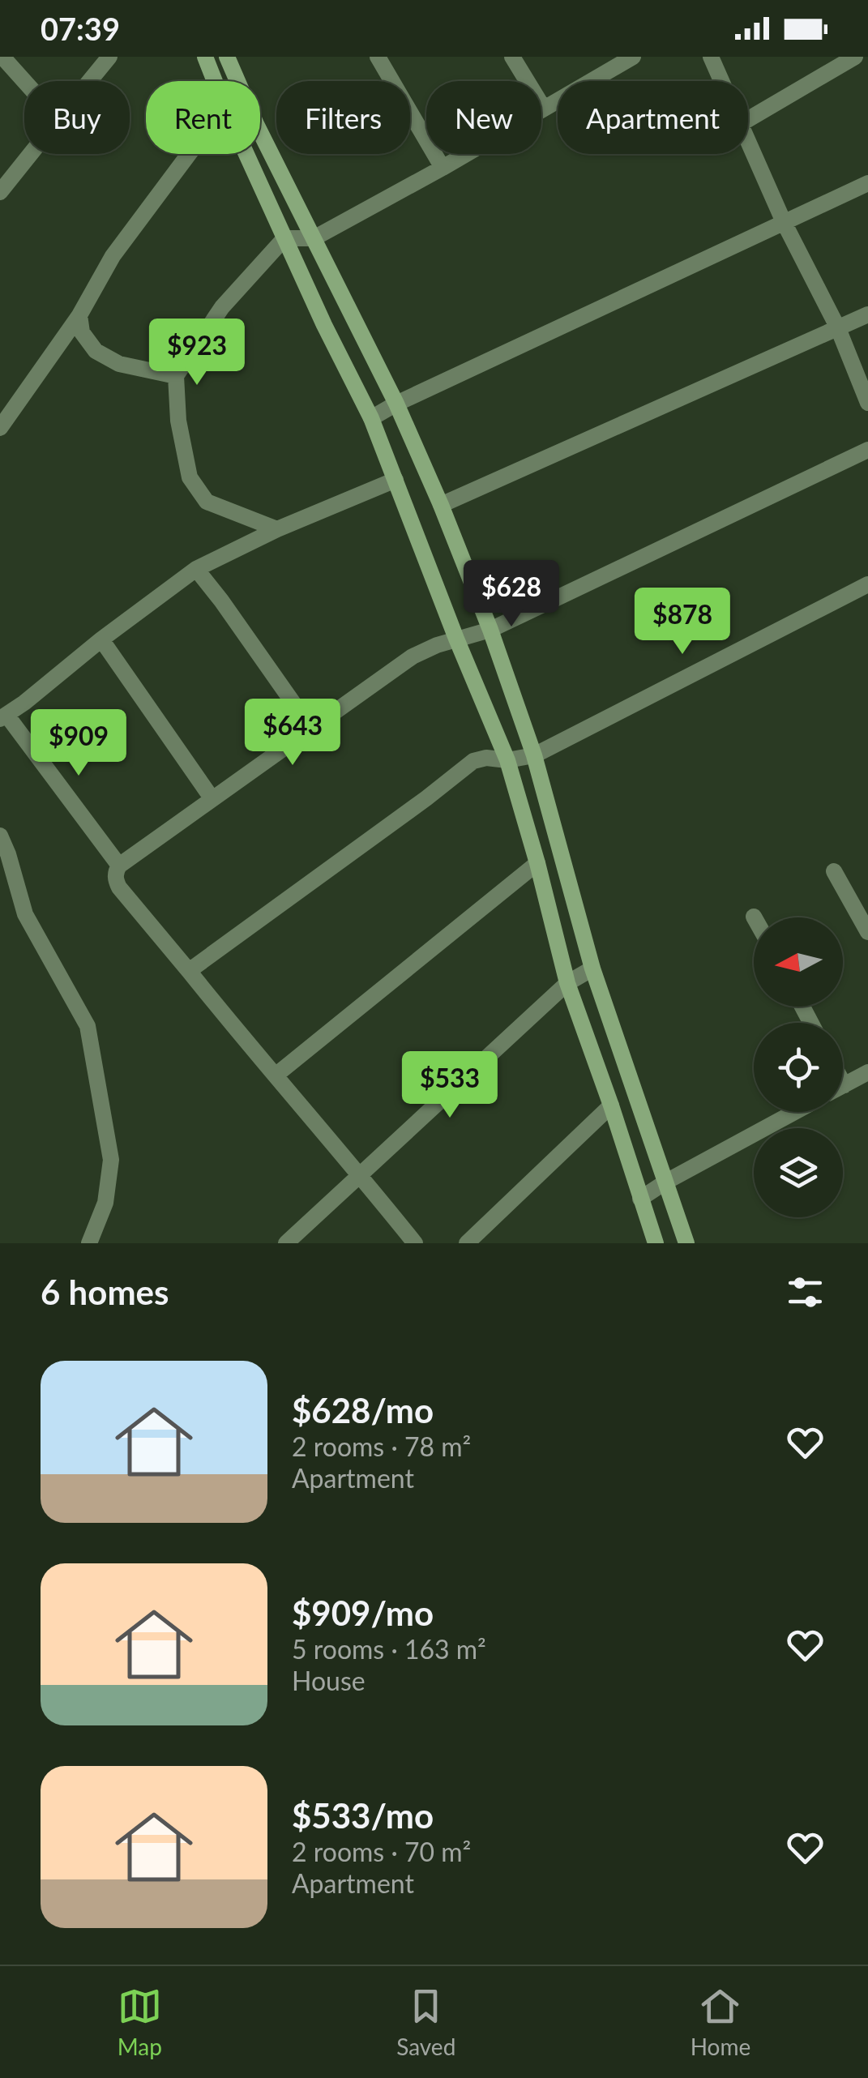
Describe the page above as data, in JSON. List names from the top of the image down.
{
  "north": "left",
  "page": {
    "status": "07:39",
    "chip": [
      "Buy",
      "Rent",
      "Filters",
      "New",
      "Apartment"
    ],
    "price": [
      "$923",
      "$628",
      "$878",
      "$643",
      "$909",
      "$533"
    ],
    "heading": "6 homes",
    "list": [
      {
        "name": "$628/mo",
        "note": "2 rooms · 78 m² · Apartment"
      },
      {
        "name": "$909/mo",
        "note": "5 rooms · 163 m² · House"
      },
      {
        "name": "$533/mo",
        "note": "2 rooms · 70 m² · Apartment"
      }
    ],
    "tabs": ["Map", "Saved", "Home"]
  }
}
